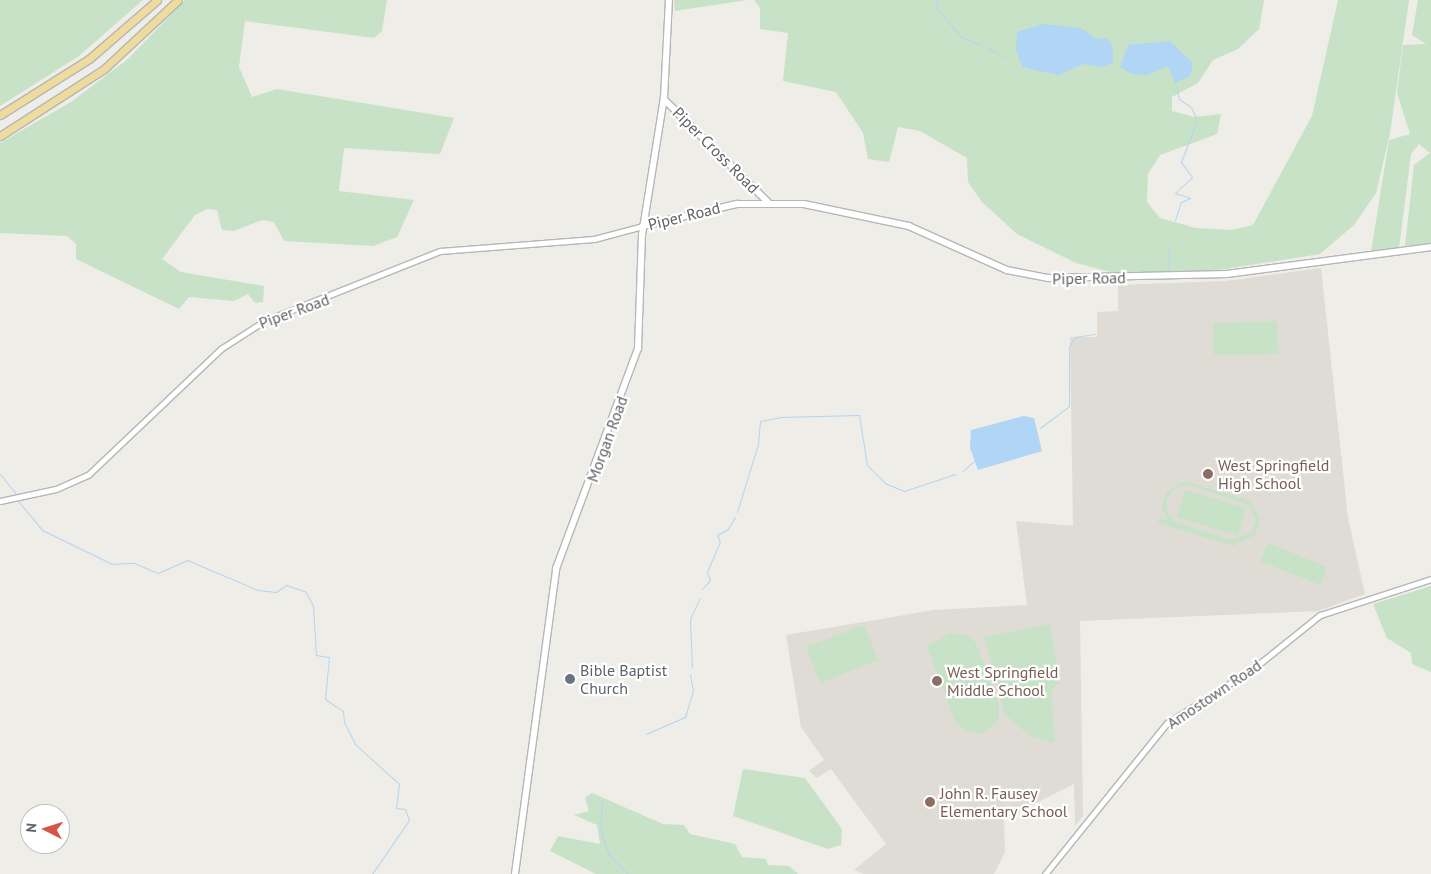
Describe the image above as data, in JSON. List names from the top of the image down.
{
  "streets": {
    "main road": ["Piper Cross Road", "Piper Road", "Morgan Road"],
    "street": ["Amostown Road"]
  },
  "crossings": [
    ["Piper Cross Road", "Piper Road"],
    ["Piper Cross Road", "Morgan Road"],
    ["Piper Road", "Morgan Road"]
  ],
  "places": [
    "West Springfield High School",
    "Bible Baptist Church",
    "West Springfield Middle School",
    "John R. Fausey Elementary School"
  ],
  "north": "left"
}
